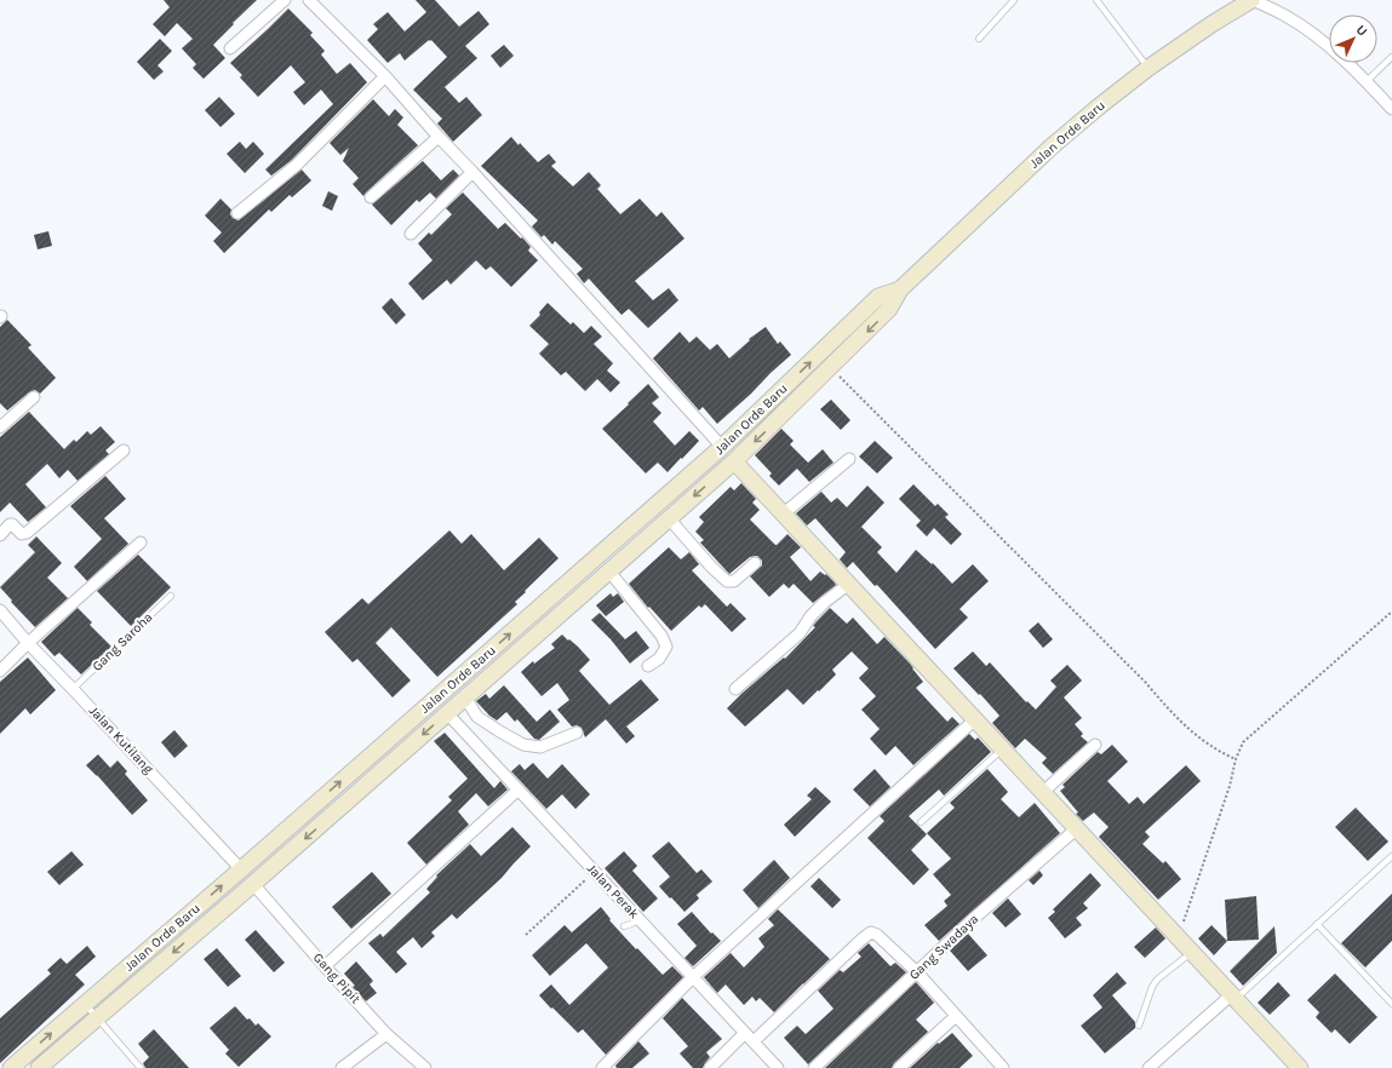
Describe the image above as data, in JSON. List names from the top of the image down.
{
  "streets": {
    "main road": ["Jalan Orde Baru"],
    "street": [
      "Jalan Kutilang",
      "Jalan Perak",
      "Gang Swadaya",
      "Gang Pipit"
    ],
    "lane": ["Gang Saroha"]
  },
  "crossings": [
    ["Jalan Orde Baru", "Jalan Kutilang"],
    ["Jalan Orde Baru", "Jalan Perak"],
    ["Jalan Orde Baru", "Gang Pipit"],
    ["Gang Saroha", "Jalan Kutilang"]
  ],
  "north": "top right"
}
